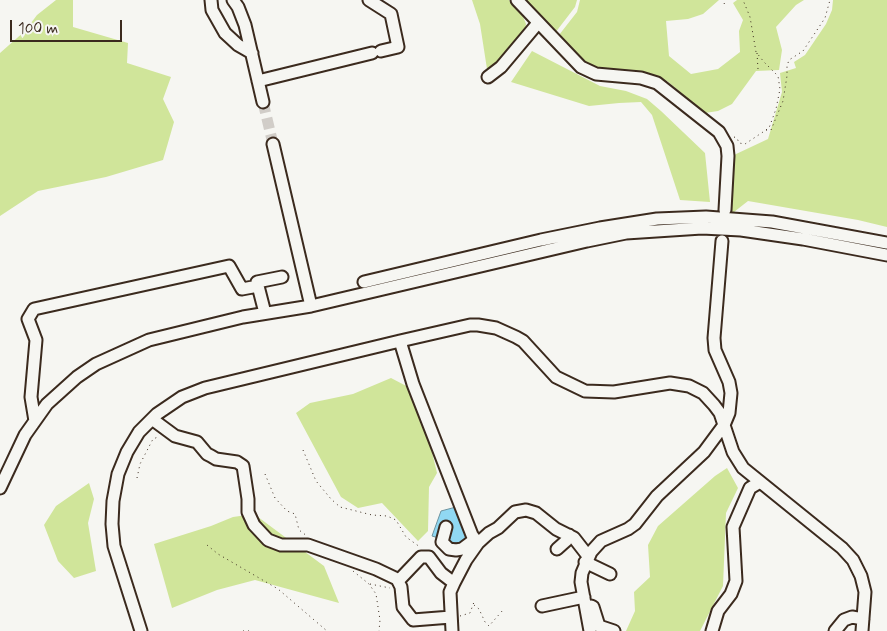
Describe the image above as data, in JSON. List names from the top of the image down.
{
  "scale_bar": "100 m"
}
